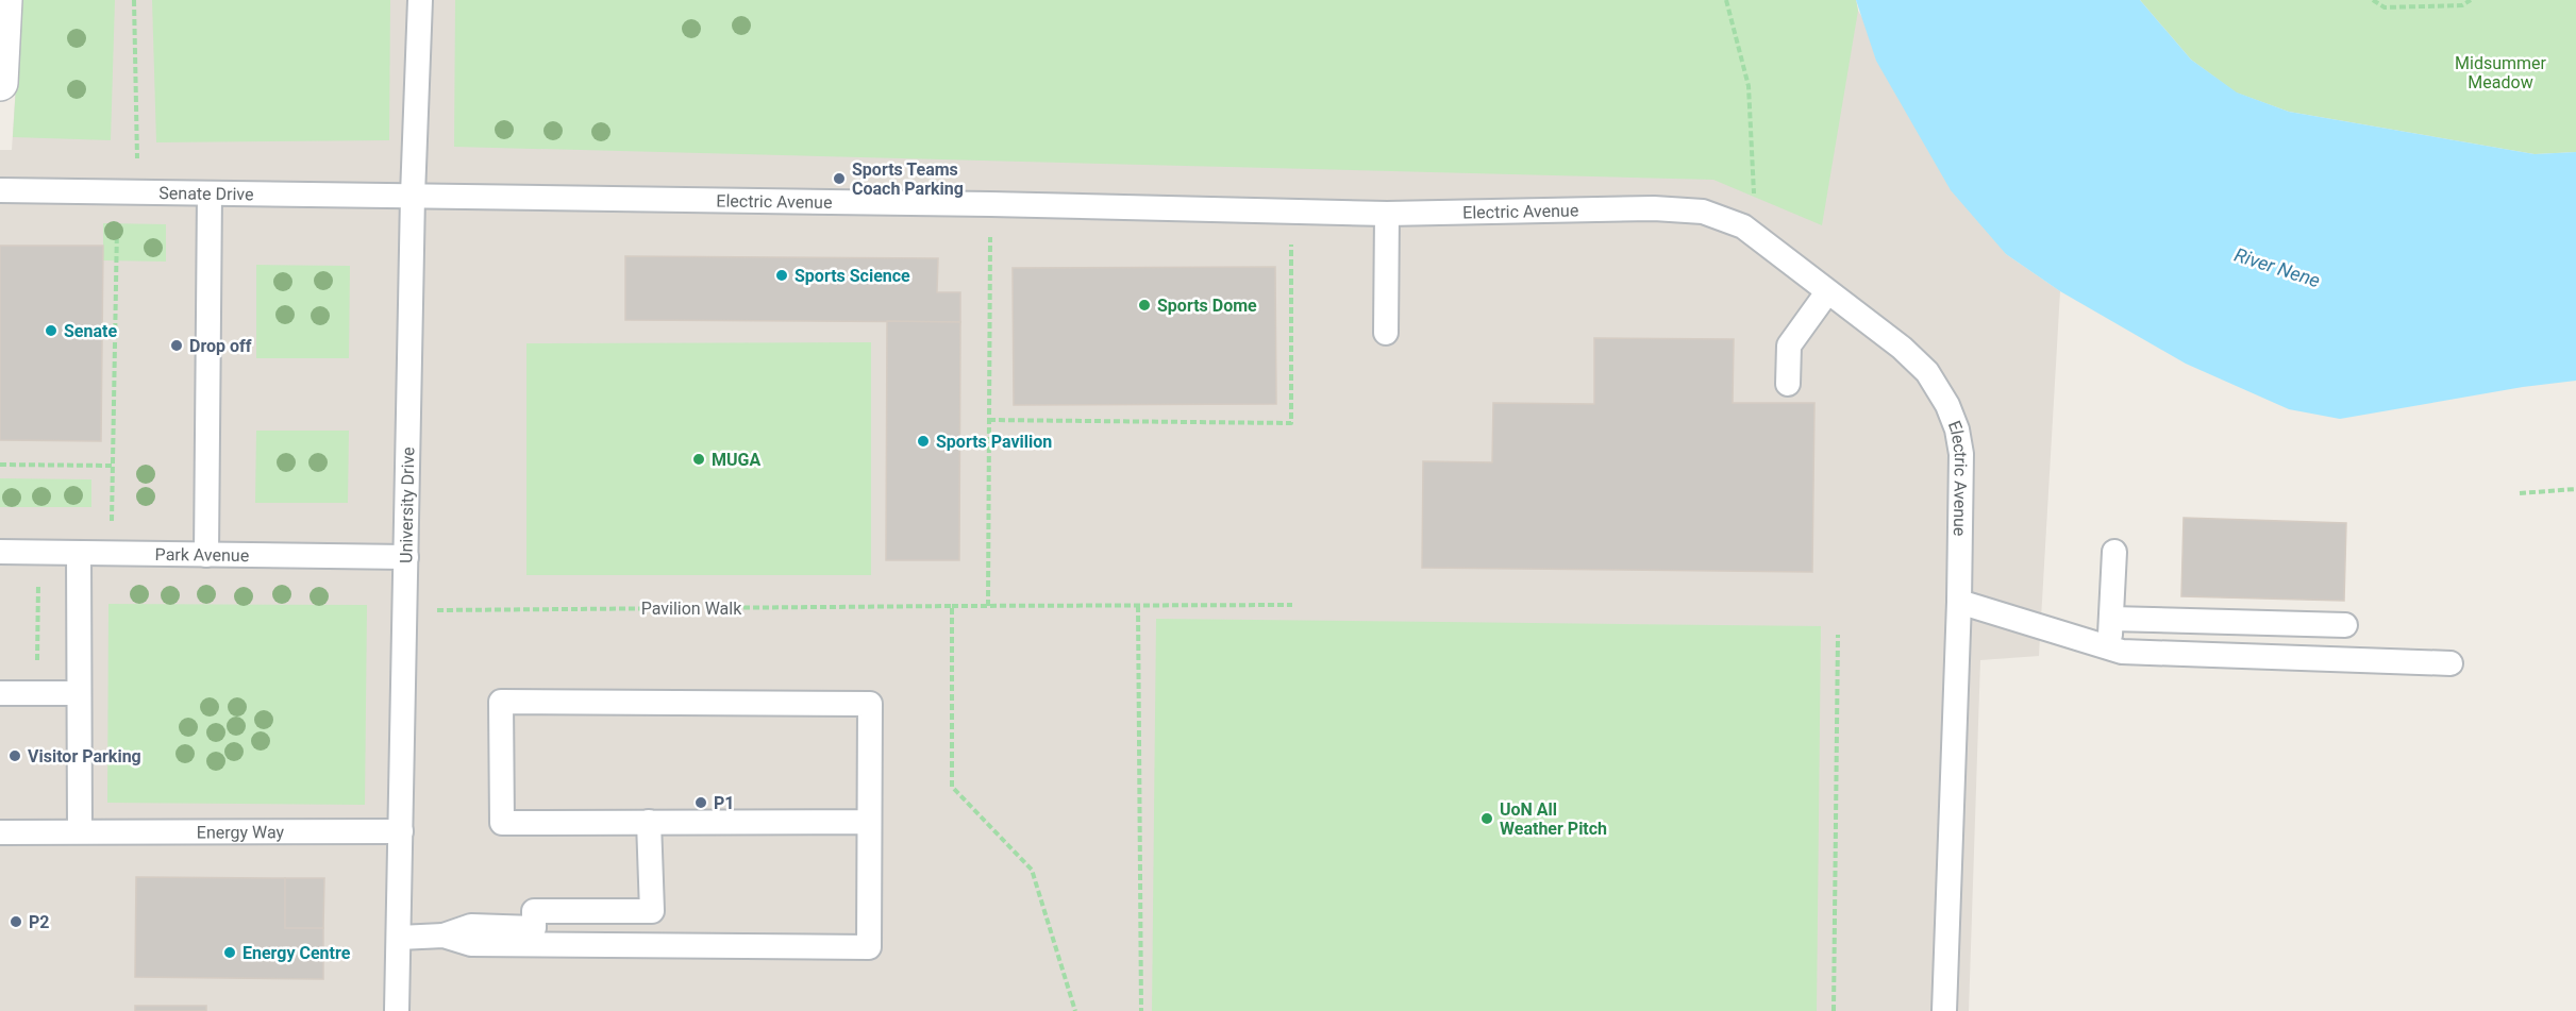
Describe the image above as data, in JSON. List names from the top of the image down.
{
  "streets": {
    "lane": [
      "Senate Drive",
      "Electric Avenue",
      "University Drive",
      "Park Avenue",
      "Energy Way"
    ],
    "path": ["Pavilion Walk"]
  },
  "crossings": [
    ["Senate Drive", "Electric Avenue"],
    ["Senate Drive", "University Drive"],
    ["Electric Avenue", "University Drive"],
    ["University Drive", "Park Avenue"],
    ["University Drive", "Pavilion Walk"],
    ["University Drive", "Energy Way"]
  ],
  "water": ["River Nene"],
  "parks": ["Midsummer Meadow"],
  "places": [
    "Sports Teams Coach Parking",
    "Sports Science",
    "Sports Dome",
    "Senate",
    "Drop off",
    "Sports Pavilion",
    "MUGA",
    "Visitor Parking",
    "P1",
    "UoN All Weather Pitch",
    "P2",
    "Energy Centre"
  ]
}
